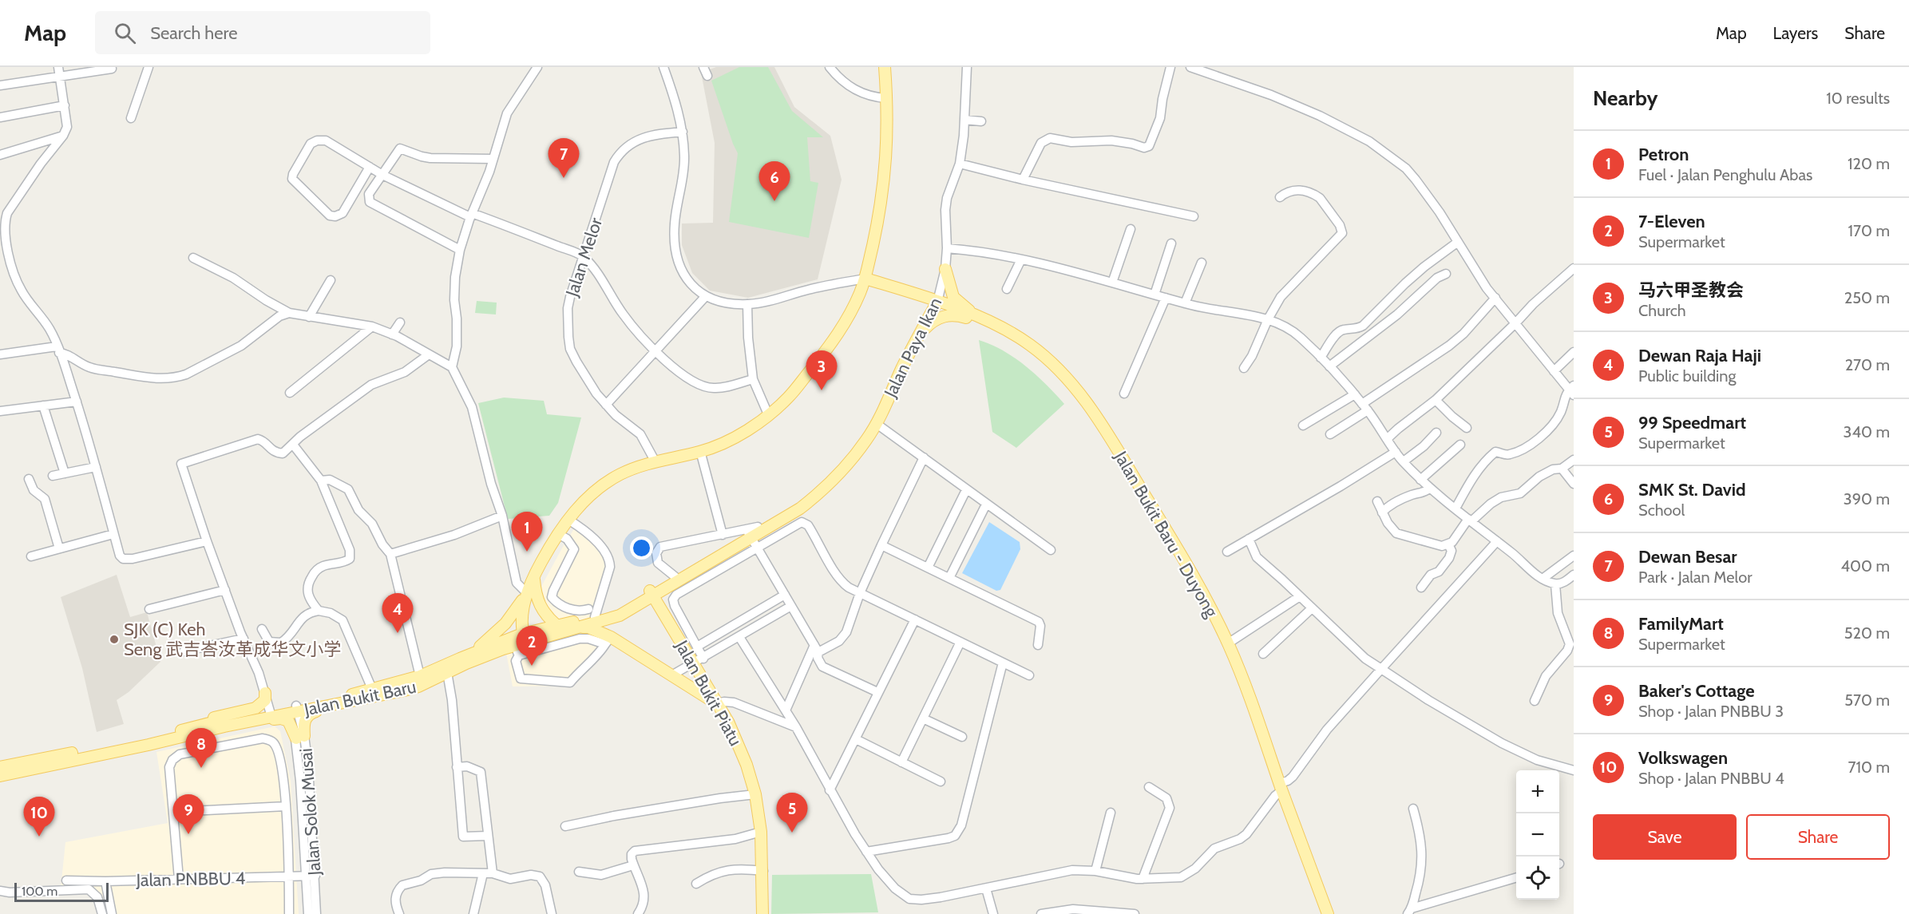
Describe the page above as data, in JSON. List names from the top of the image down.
{
  "streets": {
    "main road": [
      "Jalan Paya Ikan",
      "Jalan Bukit Baru - Duyong",
      "Jalan Bukit Piatu",
      "Jalan Bukit Baru"
    ],
    "street": ["Jalan Melor", "Jalan Solok Musai", "Jalan PNBBU 4"]
  },
  "crossings": [
    ["Jalan Paya Ikan", "Jalan Bukit Baru - Duyong"],
    ["Jalan Paya Ikan", "Jalan Bukit Baru"],
    ["Jalan Bukit Piatu", "Jalan Bukit Baru"],
    ["Jalan Bukit Baru", "Jalan Solok Musai"],
    ["Jalan Solok Musai", "Jalan PNBBU 4"]
  ],
  "places": ["SJK (C) Keh Seng 武吉峇汝革成华文小学"],
  "scale_bar": "100 m",
  "page": {
    "header": "Map",
    "search": "Search here",
    "nav": ["Map", "Layers", "Share"],
    "heading": ["Nearby", "10 results"],
    "list": [
      {
        "mark": "1",
        "name": "Petron",
        "note": "Fuel · Jalan Penghulu Abas",
        "value": "120 m"
      },
      {
        "mark": "2",
        "name": "7-Eleven",
        "note": "Supermarket",
        "value": "170 m"
      },
      {
        "mark": "3",
        "name": "马六甲圣教会",
        "note": "Church",
        "value": "250 m"
      },
      {
        "mark": "4",
        "name": "Dewan Raja Haji",
        "note": "Public building",
        "value": "270 m"
      },
      {
        "mark": "5",
        "name": "99 Speedmart",
        "note": "Supermarket",
        "value": "340 m"
      },
      {
        "mark": "6",
        "name": "SMK St. David",
        "note": "School",
        "value": "390 m"
      },
      {
        "mark": "7",
        "name": "Dewan Besar",
        "note": "Park · Jalan Melor",
        "value": "400 m"
      },
      {
        "mark": "8",
        "name": "FamilyMart",
        "note": "Supermarket",
        "value": "520 m"
      },
      {
        "mark": "9",
        "name": "Baker's Cottage",
        "note": "Shop · Jalan PNBBU 3",
        "value": "570 m"
      },
      {
        "mark": "10",
        "name": "Volkswagen",
        "note": "Shop · Jalan PNBBU 4",
        "value": "710 m"
      }
    ],
    "pins": [
      "7",
      "6",
      "3",
      "1",
      "4",
      "2",
      "8",
      "5",
      "9",
      "10"
    ],
    "map_buttons": ["+", "−"],
    "buttons": ["Save", "Share"],
    "scale": "100 m"
  }
}
